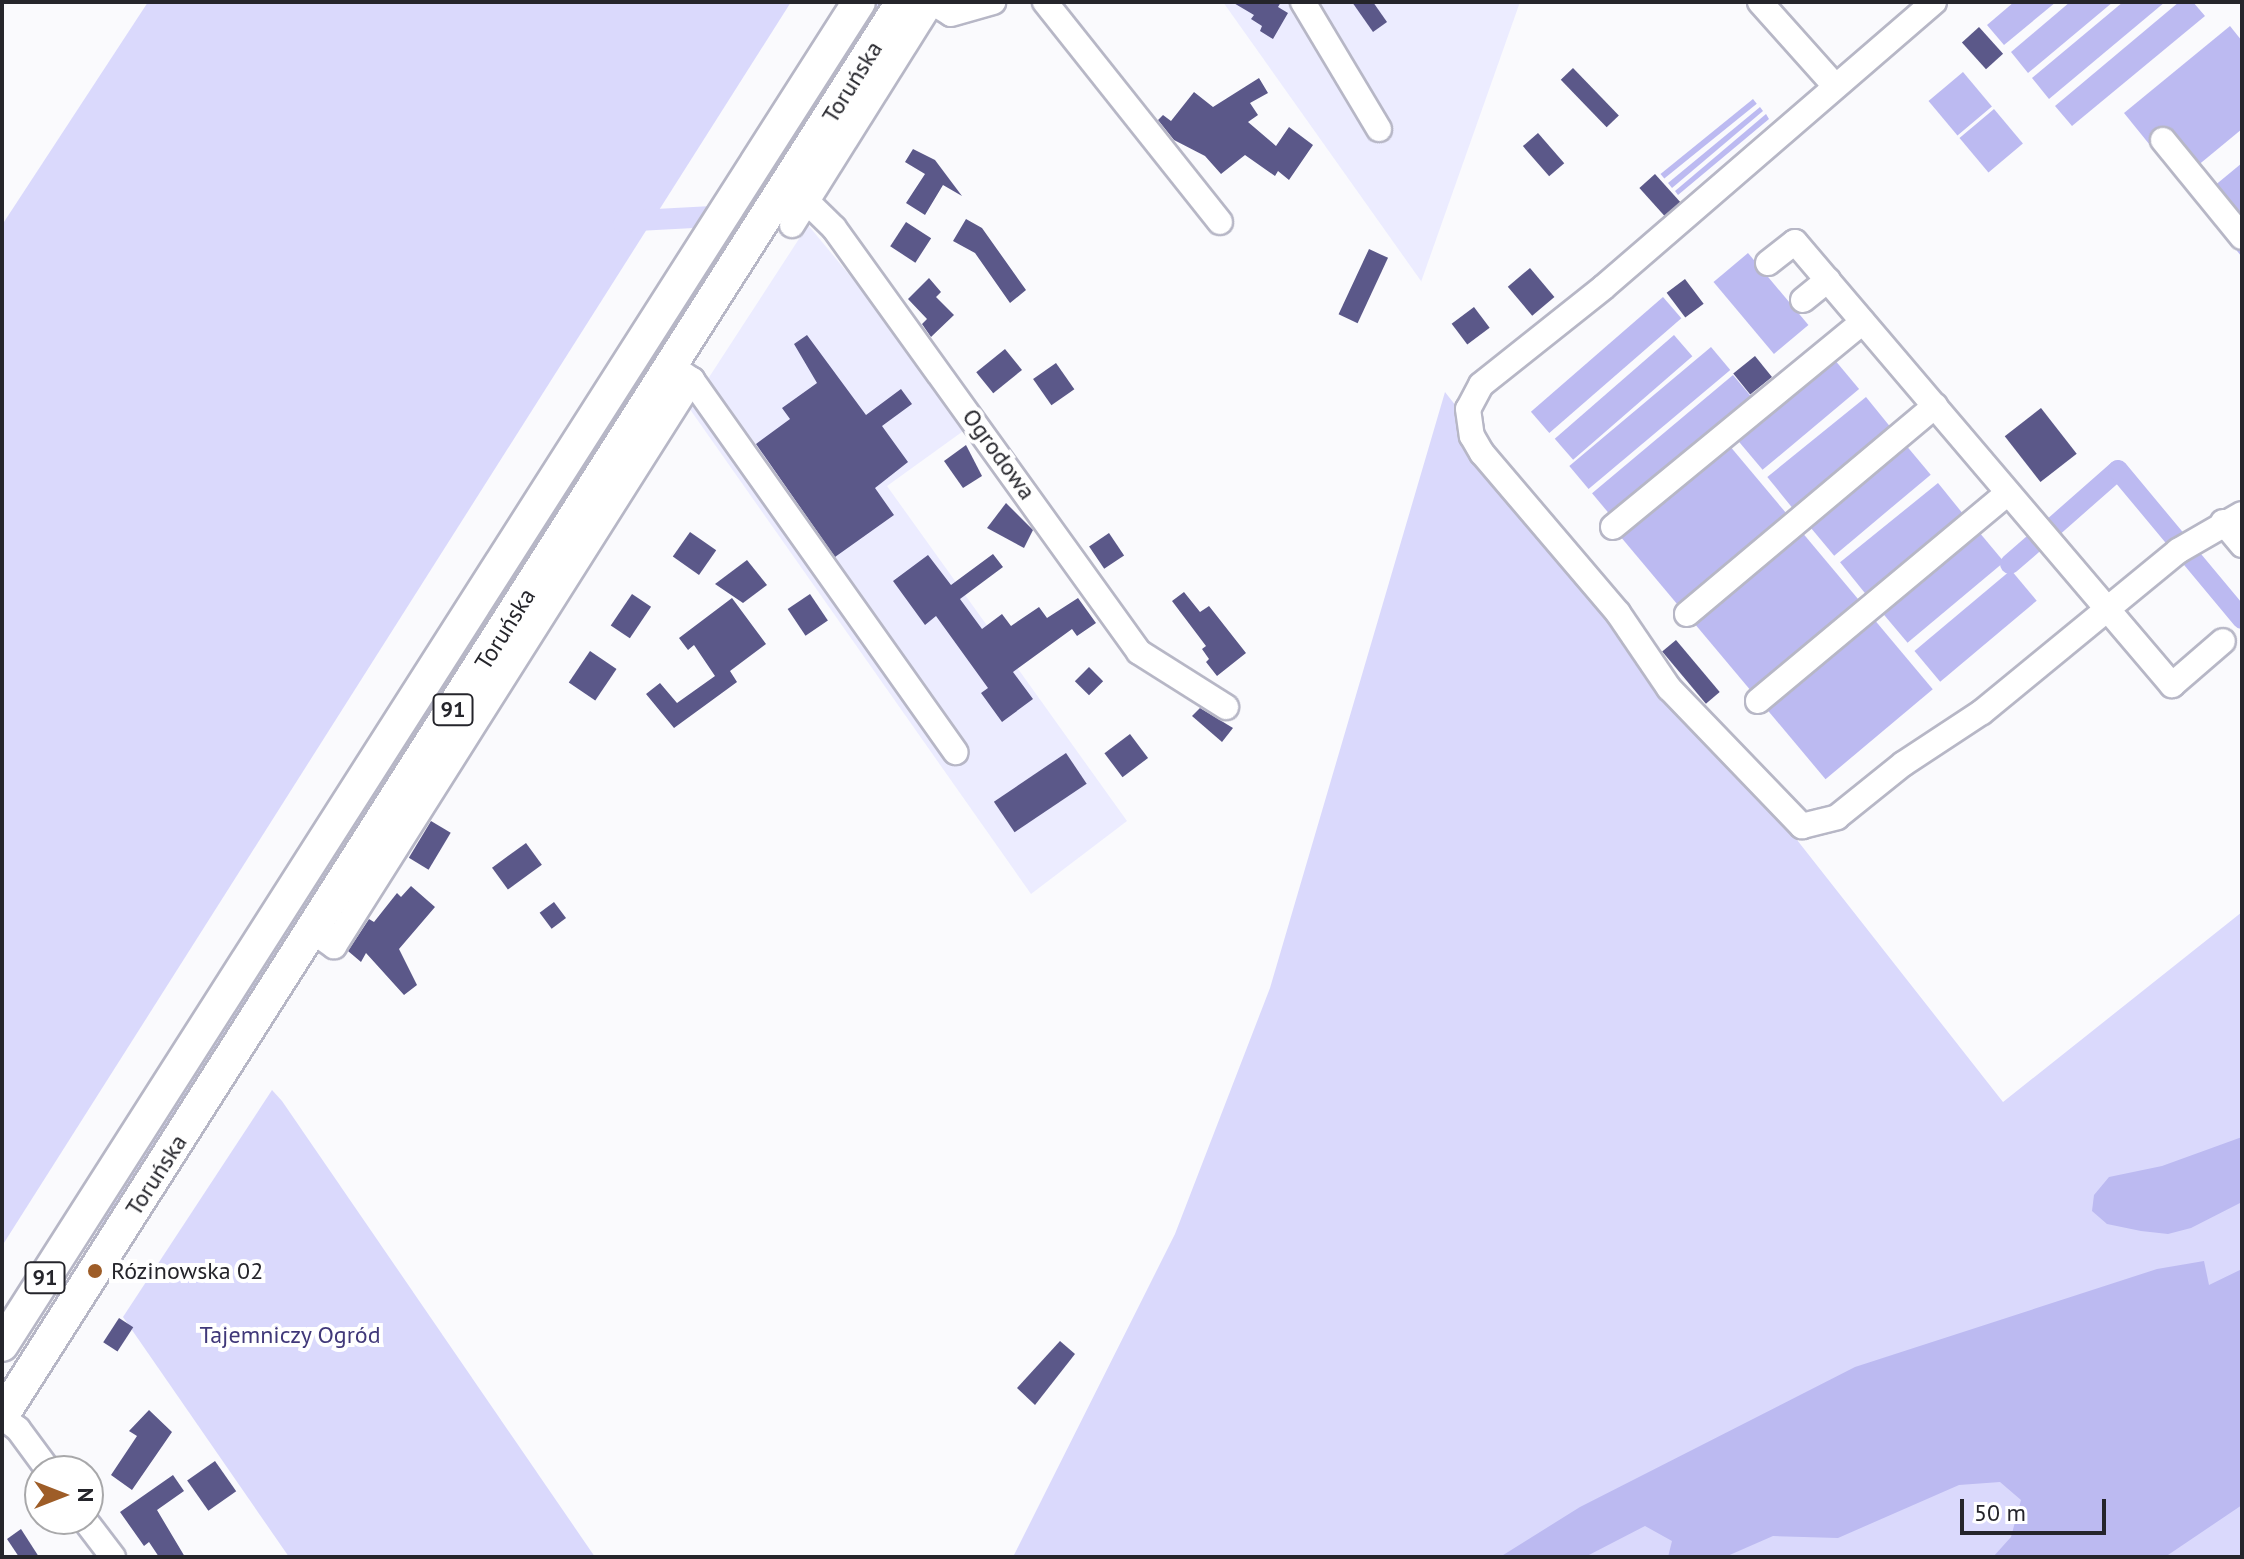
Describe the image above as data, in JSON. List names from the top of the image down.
{
  "streets": {
    "main road": ["Toruńska", "91"],
    "street": ["Ogrodowa"]
  },
  "crossings": [
    ["Toruńska", "Ogrodowa"]
  ],
  "parks": ["Tajemniczy Ogród"],
  "places": ["Rózinowska 02"],
  "scale_bar": "50 m",
  "north": "right"
}
